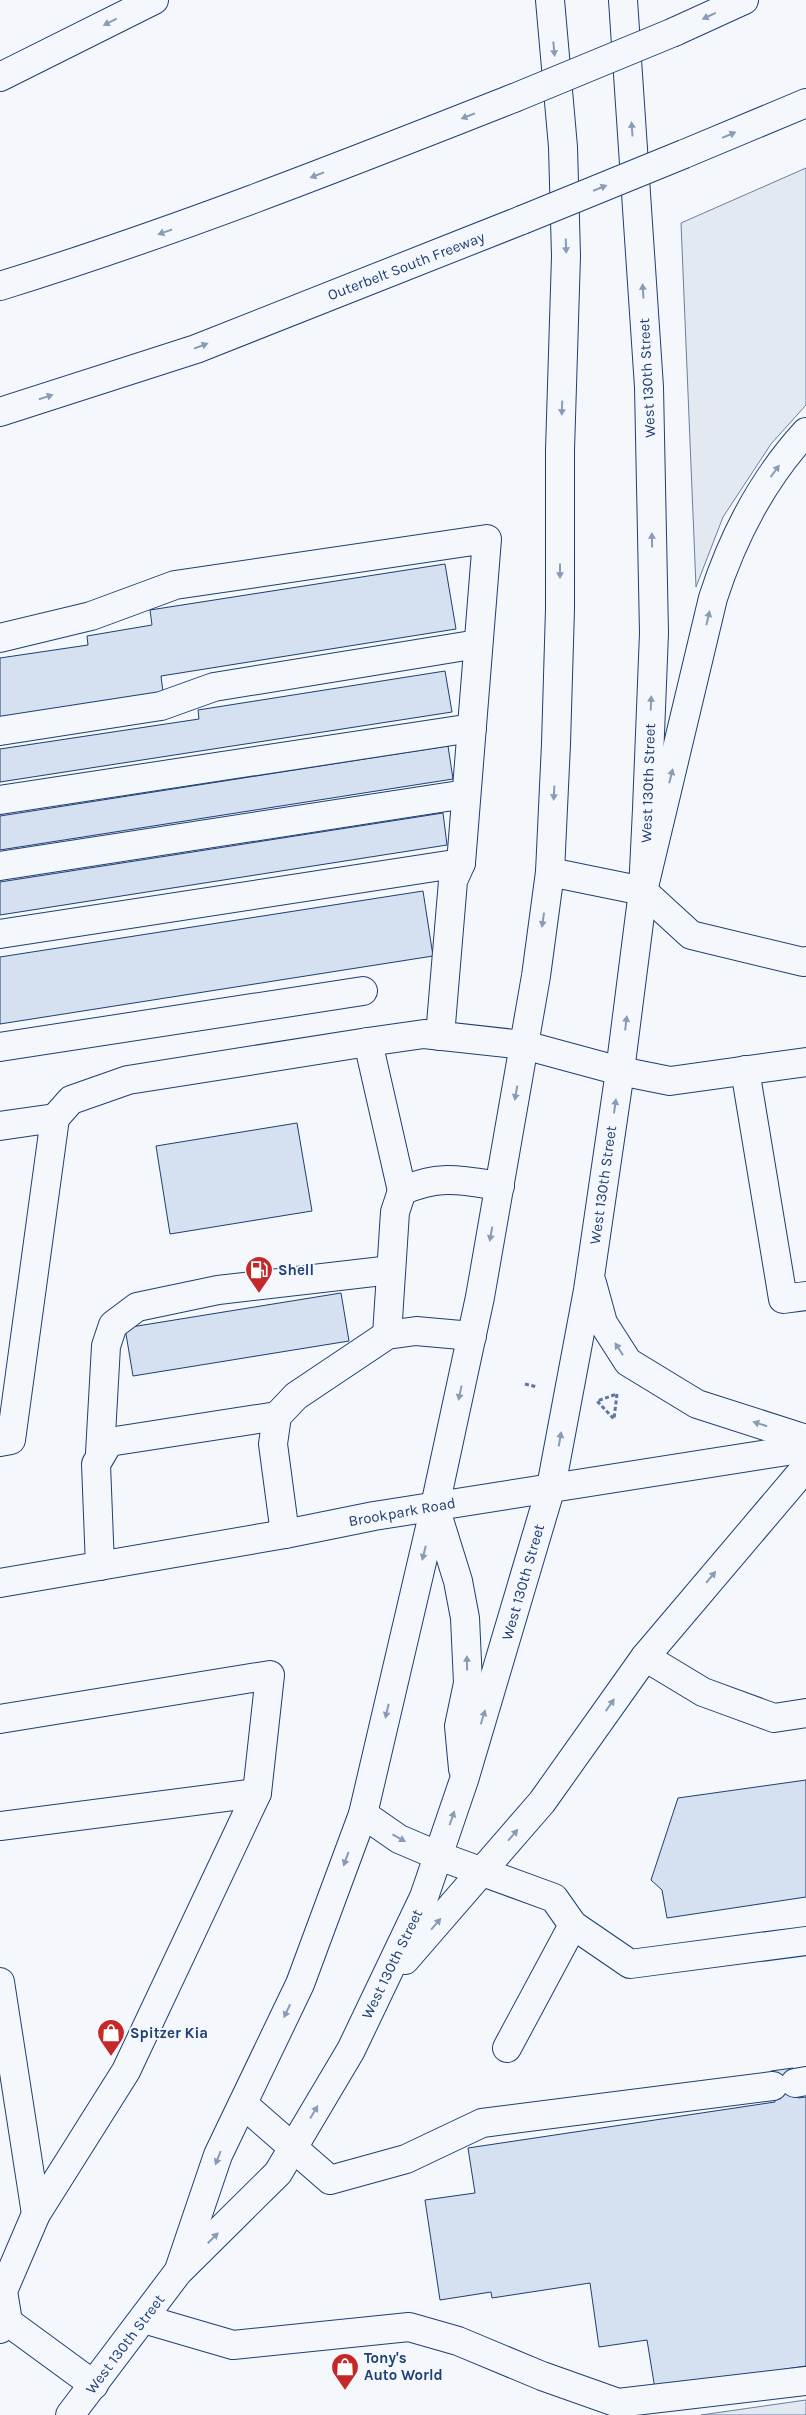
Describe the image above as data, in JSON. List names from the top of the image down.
{
  "streets": {
    "main road": ["Outerbelt South Freeway", "West 130th Street", "Brookpark Road"]
  },
  "crossings": [
    ["West 130th Street", "Brookpark Road"]
  ],
  "places": {
    "fuel station": ["Shell"],
    "shop": ["Spitzer Kia", "Tony's Auto World"]
  }
}
